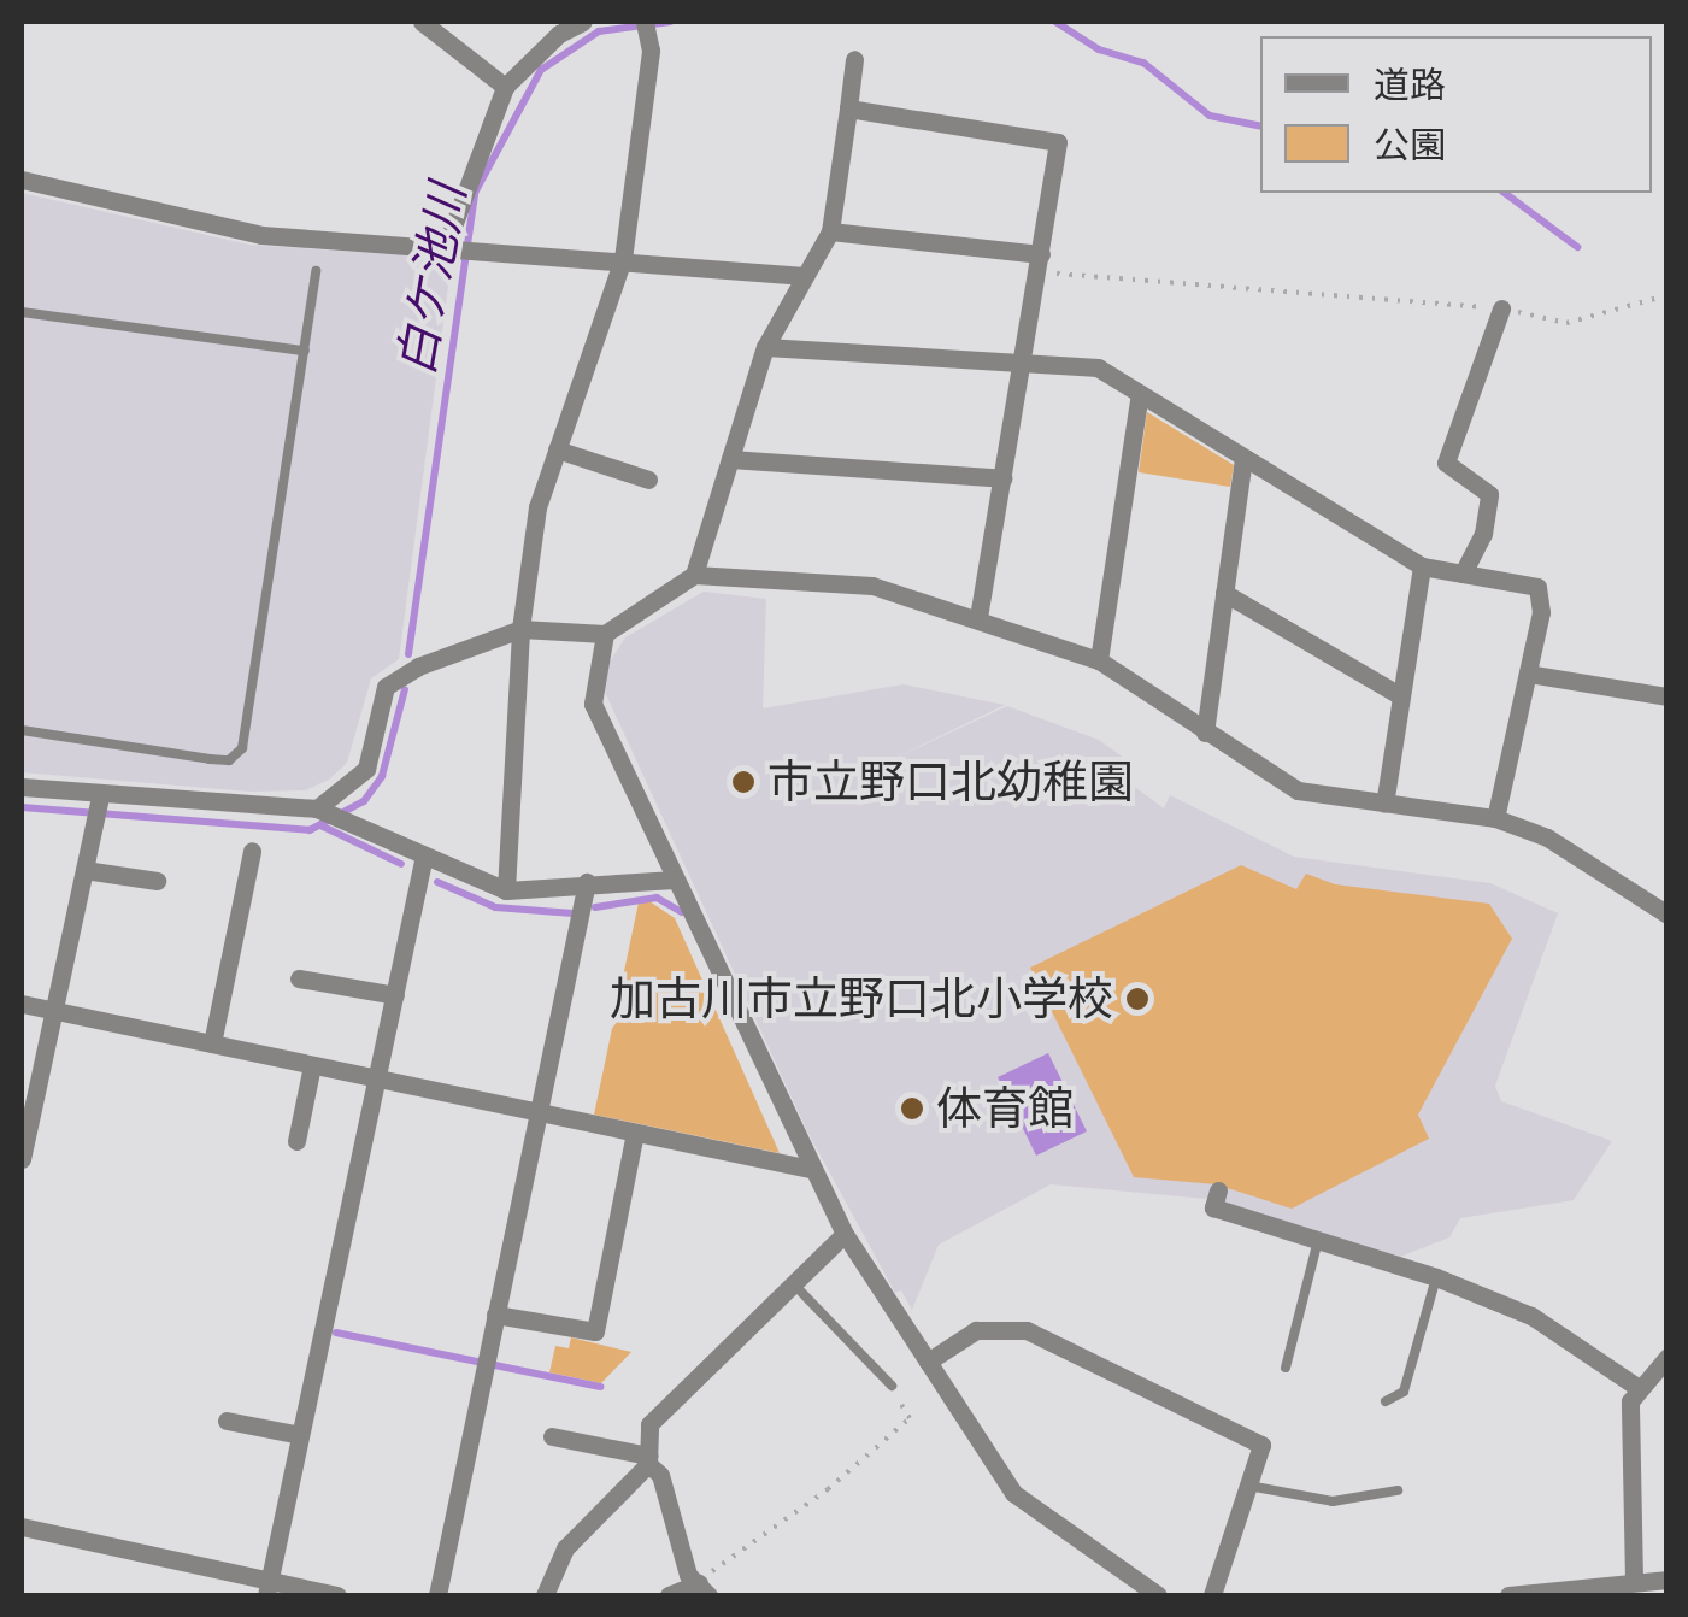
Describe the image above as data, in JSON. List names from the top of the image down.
{
  "water": ["白ケ池川"],
  "places": ["市立野口北幼稚園", "加古川市立野口北小学校", "体育館"],
  "legend": ["道路", "公園"]
}
